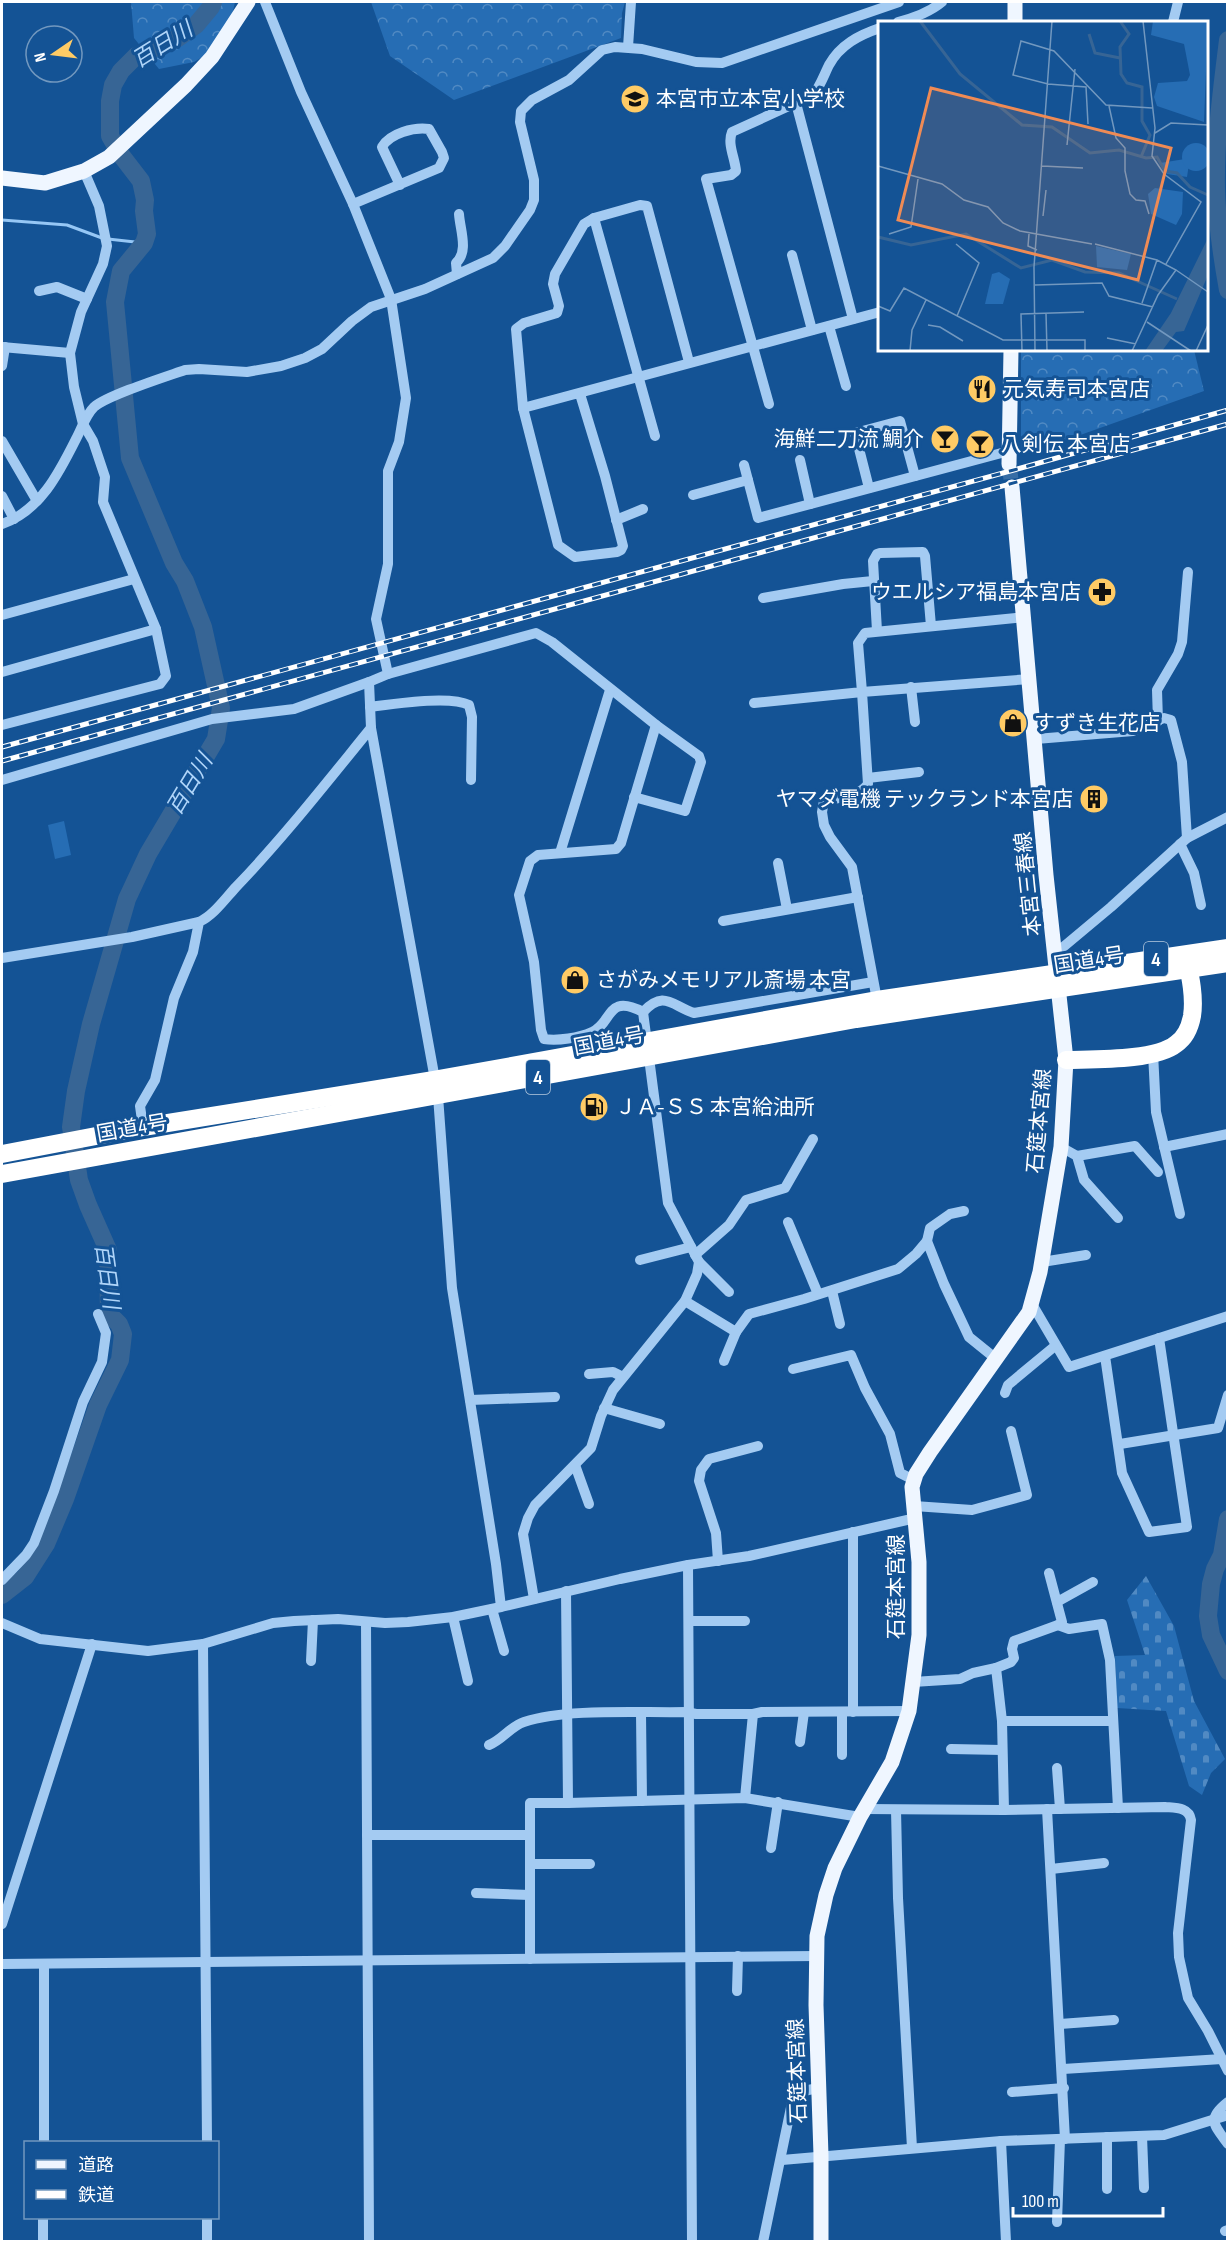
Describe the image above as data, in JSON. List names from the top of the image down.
{
  "streets": {
    "highway": ["4", "国道4号"],
    "main road": ["本宮三春線", "石筵本宮線"]
  },
  "crossings": [
    ["本宮三春線", "石筵本宮線"]
  ],
  "water": ["百日川"],
  "places": {
    "school or university": ["本宮市立本宮小学校"],
    "restaurant": ["元気寿司本宮店"],
    "bar": ["海鮮二刀流 鯛介", "八剣伝 本宮店"],
    "pharmacy": ["ウエルシア福島本宮店"],
    "shop": ["すずき生花店", "さがみメモリアル斎場 本宮"],
    "building": ["ヤマダ電機 テックランド本宮店"],
    "fuel station": ["ＪＡ-ＳＳ 本宮給油所"]
  },
  "legend": ["道路", "鉄道"],
  "scale_bar": "100 m",
  "north": "left"
}
